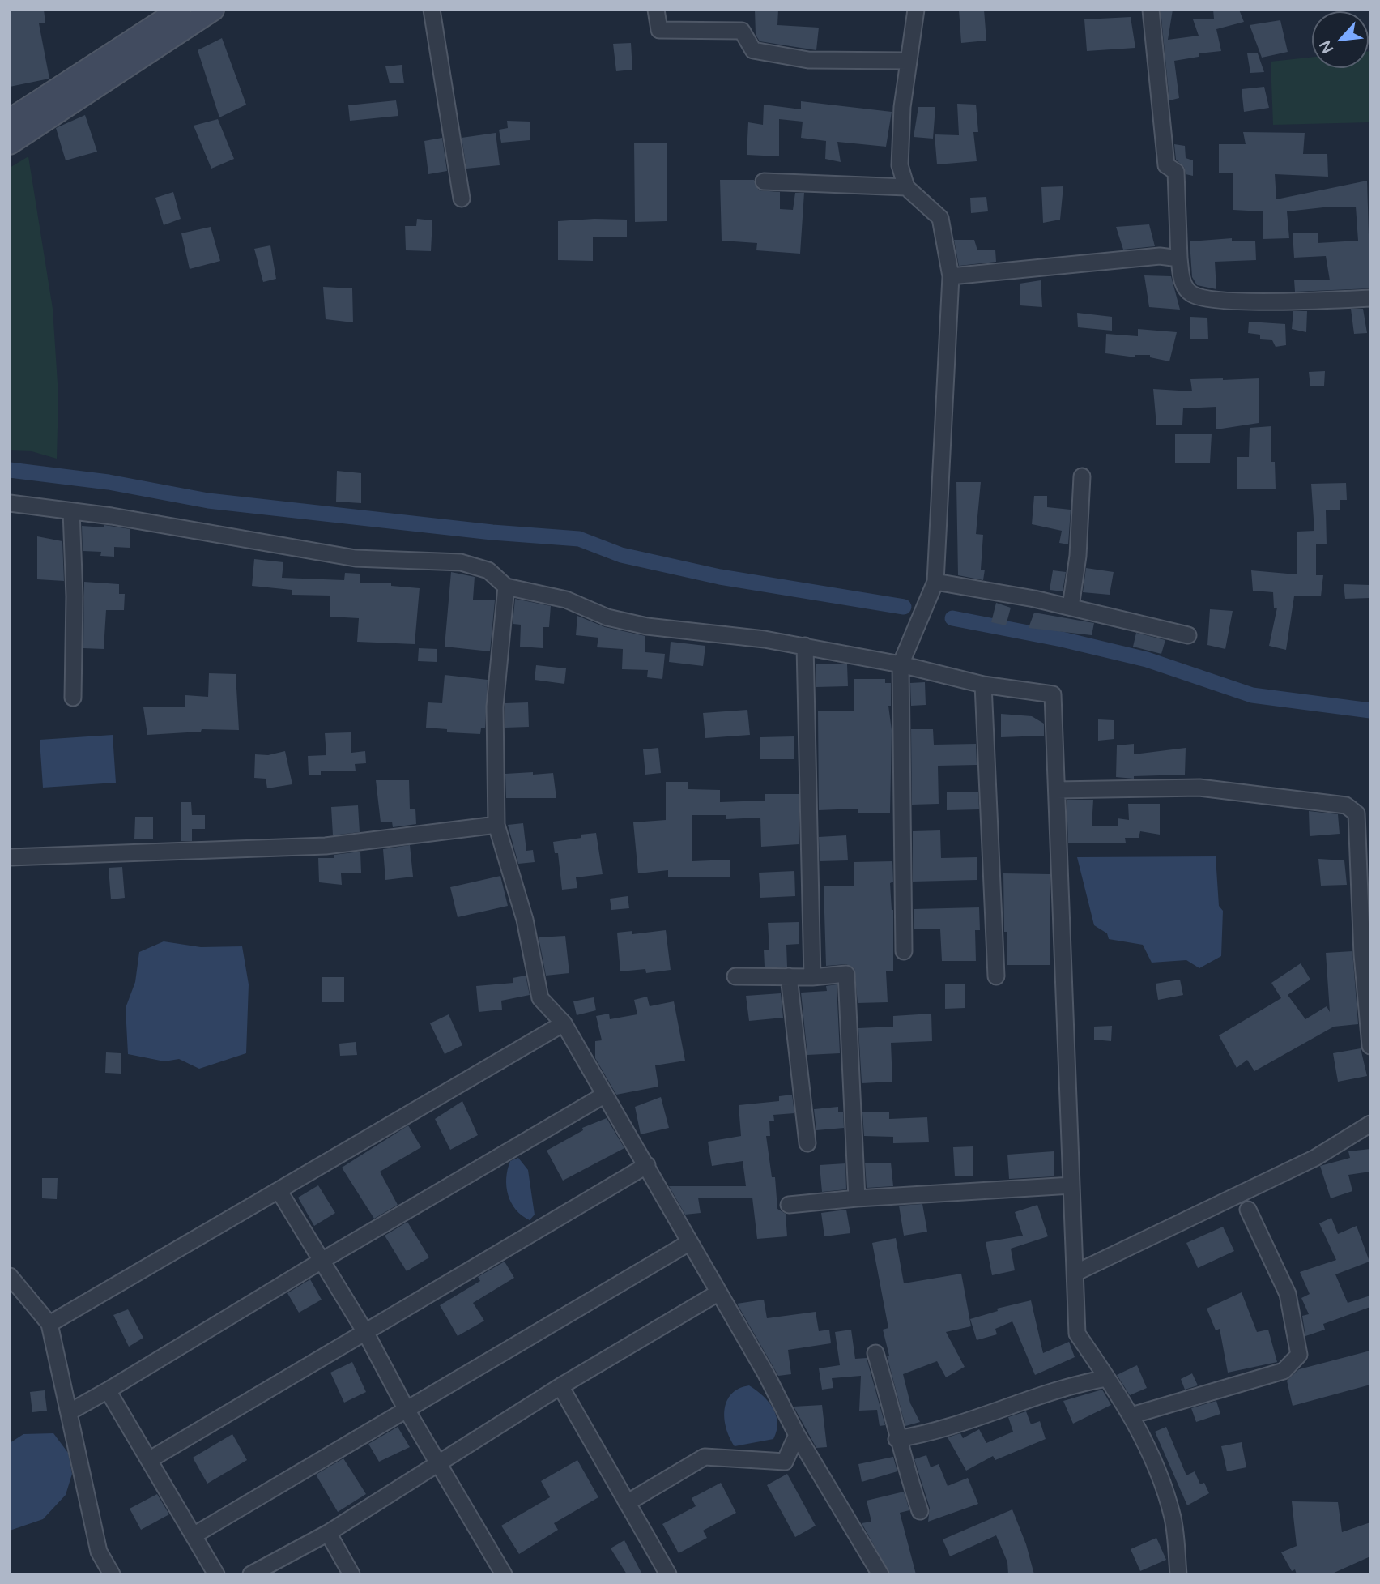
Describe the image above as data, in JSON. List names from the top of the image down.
{
  "north": "bottom left"
}
